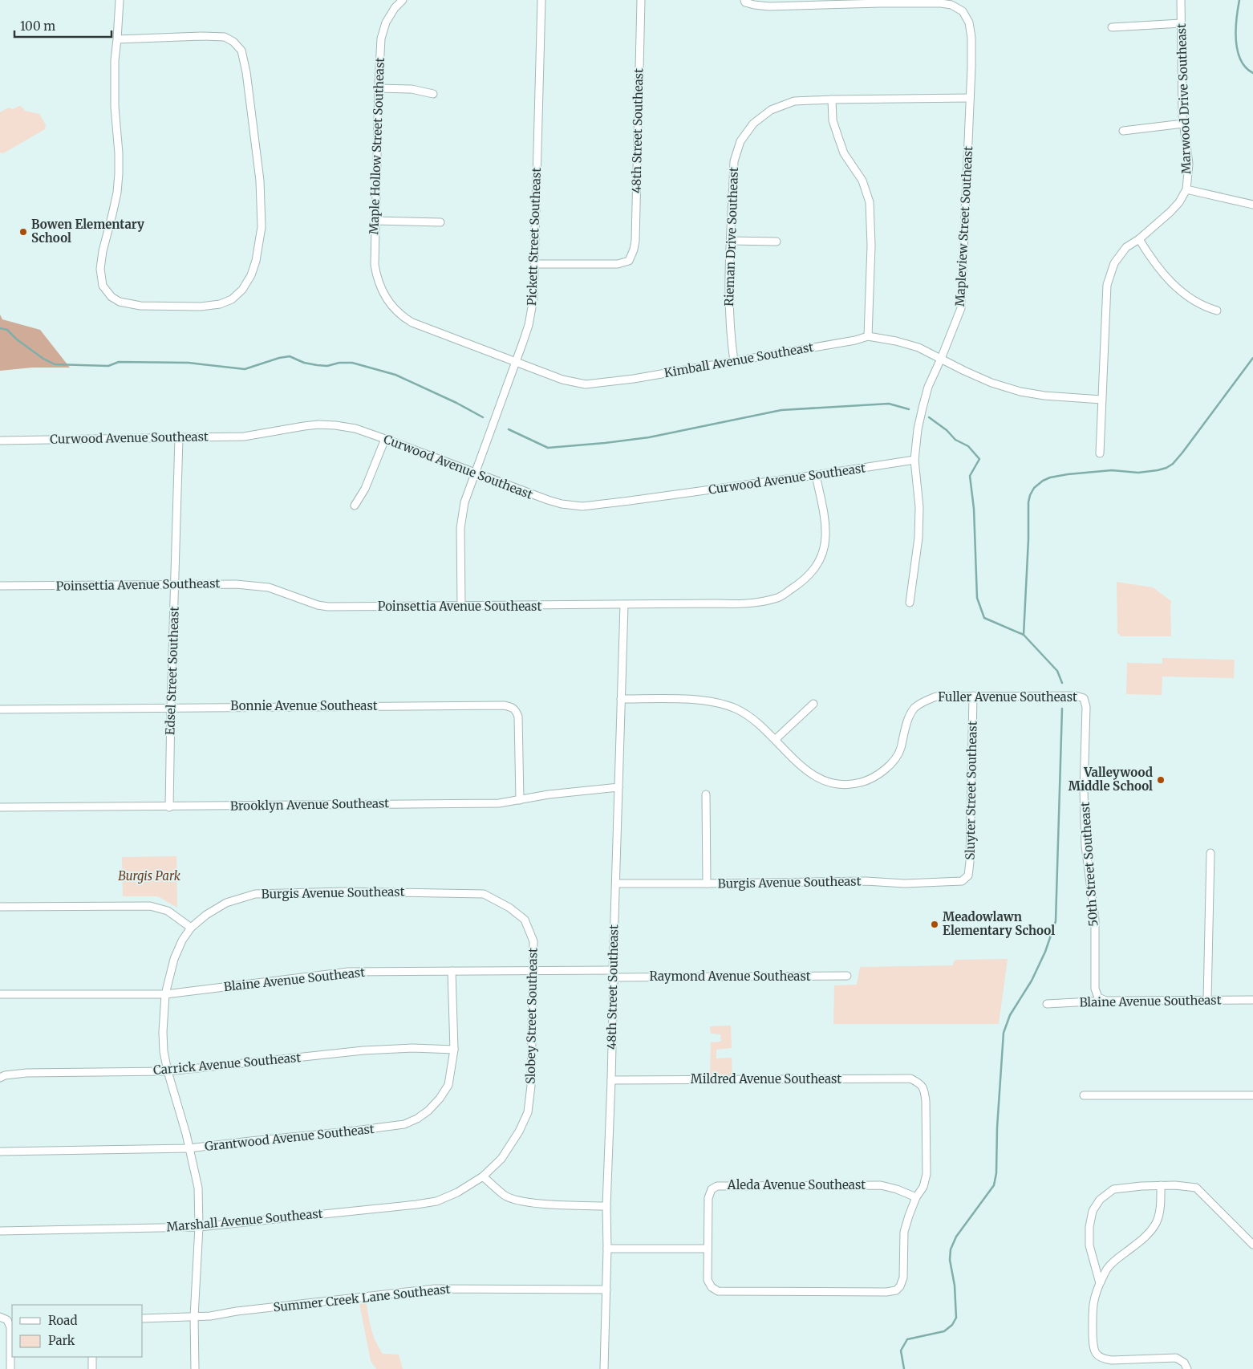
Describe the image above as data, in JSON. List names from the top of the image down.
{
  "streets": {
    "street": [
      "Marwood Drive Southeast",
      "48th Street Southeast",
      "Maple Hollow Street Southeast",
      "Mapleview Street Southeast",
      "Pickett Street Southeast",
      "Rieman Drive Southeast",
      "Kimball Avenue Southeast",
      "Curwood Avenue Southeast",
      "Poinsettia Avenue Southeast",
      "Edsel Street Southeast",
      "Fuller Avenue Southeast",
      "Bonnie Avenue Southeast",
      "Sluyter Street Southeast",
      "Brooklyn Avenue Southeast",
      "50th Street Southeast",
      "Burgis Avenue Southeast",
      "Raymond Avenue Southeast",
      "Blaine Avenue Southeast",
      "Slobey Street Southeast",
      "Carrick Avenue Southeast",
      "Mildred Avenue Southeast",
      "Grantwood Avenue Southeast",
      "Aleda Avenue Southeast",
      "Marshall Avenue Southeast",
      "Summer Creek Lane Southeast"
    ]
  },
  "crossings": [
    ["Marwood Drive Southeast", "Kimball Avenue Southeast"],
    ["48th Street Southeast", "Pickett Street Southeast"],
    ["48th Street Southeast", "Poinsettia Avenue Southeast"],
    ["48th Street Southeast", "Fuller Avenue Southeast"],
    ["48th Street Southeast", "Brooklyn Avenue Southeast"],
    ["48th Street Southeast", "Burgis Avenue Southeast"],
    ["48th Street Southeast", "Raymond Avenue Southeast"],
    ["48th Street Southeast", "Blaine Avenue Southeast"],
    ["48th Street Southeast", "Mildred Avenue Southeast"],
    ["48th Street Southeast", "Summer Creek Lane Southeast"],
    ["Maple Hollow Street Southeast", "Kimball Avenue Southeast"],
    ["Mapleview Street Southeast", "Rieman Drive Southeast"],
    ["Mapleview Street Southeast", "Kimball Avenue Southeast"],
    ["Mapleview Street Southeast", "Curwood Avenue Southeast"],
    ["Pickett Street Southeast", "Kimball Avenue Southeast"],
    ["Pickett Street Southeast", "Curwood Avenue Southeast"],
    ["Pickett Street Southeast", "Poinsettia Avenue Southeast"],
    ["Rieman Drive Southeast", "Kimball Avenue Southeast"],
    ["Curwood Avenue Southeast", "Poinsettia Avenue Southeast"],
    ["Curwood Avenue Southeast", "Edsel Street Southeast"],
    ["Poinsettia Avenue Southeast", "Edsel Street Southeast"],
    ["Edsel Street Southeast", "Bonnie Avenue Southeast"],
    ["Edsel Street Southeast", "Brooklyn Avenue Southeast"],
    ["Fuller Avenue Southeast", "Sluyter Street Southeast"],
    ["Fuller Avenue Southeast", "50th Street Southeast"],
    ["Bonnie Avenue Southeast", "Brooklyn Avenue Southeast"],
    ["Sluyter Street Southeast", "Burgis Avenue Southeast"],
    ["50th Street Southeast", "Blaine Avenue Southeast"],
    ["Burgis Avenue Southeast", "Slobey Street Southeast"],
    ["Raymond Avenue Southeast", "Blaine Avenue Southeast"],
    ["Blaine Avenue Southeast", "Slobey Street Southeast"],
    ["Blaine Avenue Southeast", "Grantwood Avenue Southeast"],
    ["Slobey Street Southeast", "Marshall Avenue Southeast"],
    ["Carrick Avenue Southeast", "Grantwood Avenue Southeast"],
    ["Mildred Avenue Southeast", "Aleda Avenue Southeast"]
  ],
  "parks": ["Burgis Park"],
  "places": ["Bowen Elementary School", "Valleywood Middle School", "Meadowlawn Elementary School"],
  "legend": ["Road", "Park"],
  "scale_bar": "100 m"
}
